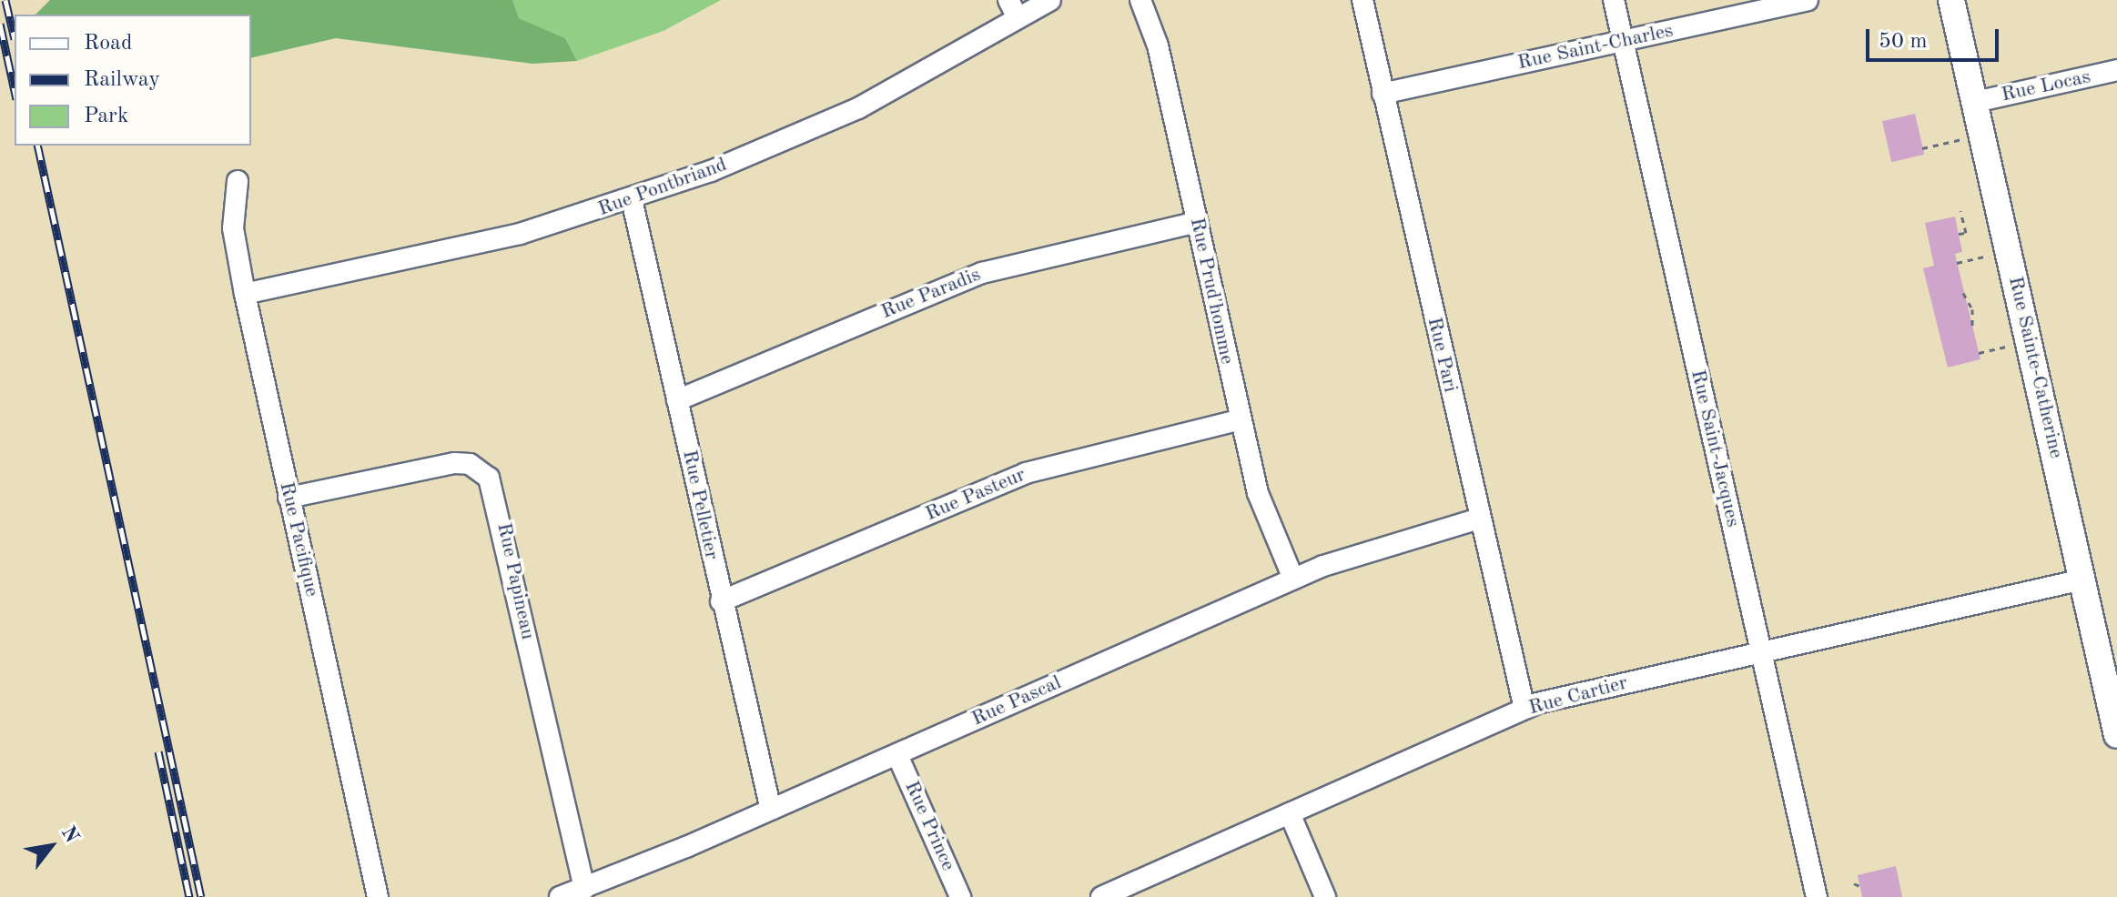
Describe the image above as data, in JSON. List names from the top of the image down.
{
  "streets": {
    "street": [
      "Rue Saint-Charles",
      "Rue Locas",
      "Rue Pontbriand",
      "Rue Prud'homme",
      "Rue Paradis",
      "Rue Pari",
      "Rue Sainte-Catherine",
      "Rue Saint-Jacques",
      "Rue Pasteur",
      "Rue Pelletier",
      "Rue Pacifique",
      "Rue Papineau",
      "Rue Cartier",
      "Rue Pascal",
      "Rue Prince"
    ]
  },
  "crossings": [
    ["Rue Saint-Charles", "Rue Pari"],
    ["Rue Saint-Charles", "Rue Saint-Jacques"],
    ["Rue Locas", "Rue Sainte-Catherine"],
    ["Rue Pontbriand", "Rue Pelletier"],
    ["Rue Pontbriand", "Rue Pacifique"],
    ["Rue Prud'homme", "Rue Paradis"],
    ["Rue Prud'homme", "Rue Pasteur"],
    ["Rue Prud'homme", "Rue Pascal"],
    ["Rue Paradis", "Rue Pelletier"],
    ["Rue Pari", "Rue Cartier"],
    ["Rue Pari", "Rue Pascal"],
    ["Rue Sainte-Catherine", "Rue Cartier"],
    ["Rue Saint-Jacques", "Rue Cartier"],
    ["Rue Pasteur", "Rue Pelletier"],
    ["Rue Pelletier", "Rue Pascal"],
    ["Rue Pacifique", "Rue Papineau"],
    ["Rue Papineau", "Rue Pascal"],
    ["Rue Pascal", "Rue Prince"]
  ],
  "legend": ["Road", "Railway", "Park"],
  "scale_bar": "50 m",
  "north": "top right"
}
